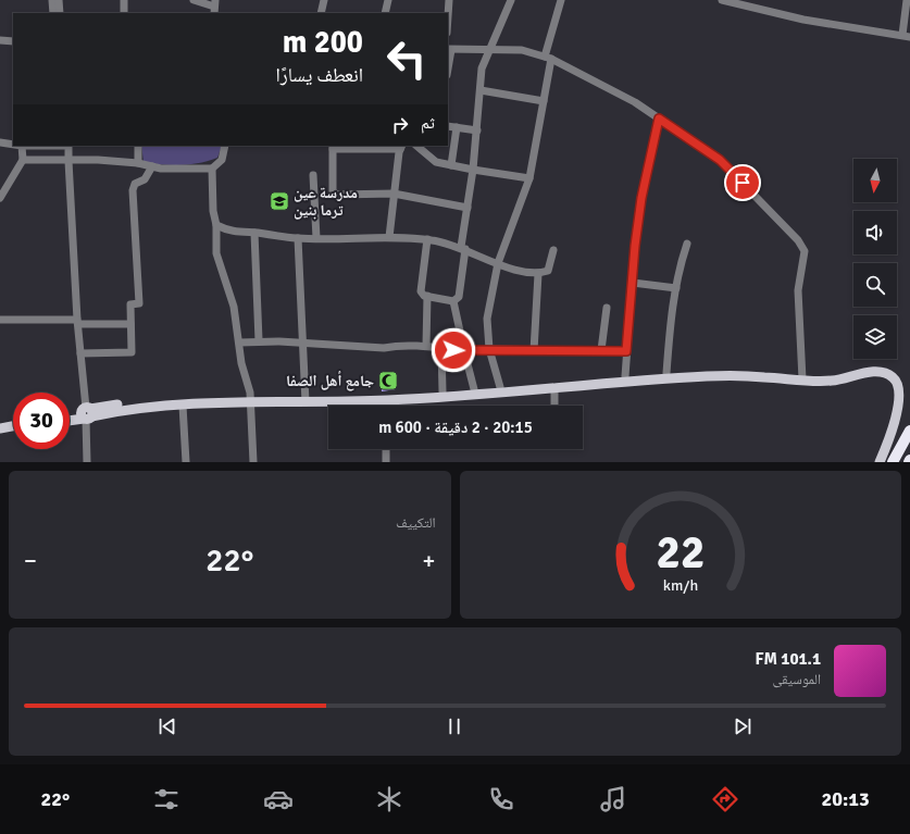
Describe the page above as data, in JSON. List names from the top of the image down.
{
  "places": {
    "school or university": ["مدرسة عين ترما بنين"],
    "mosque": ["جامع أهل الصفا"]
  },
  "north": "bottom",
  "page": {
    "turn": ["200 m", "انعطف يسارًا"],
    "then": "ثم",
    "limit": "30",
    "trip": "20:15 · 2 دقيقة · 600 m",
    "tile": "التكييف",
    "heat": ["−", "22°", "+"],
    "song": ["101.1 FM", "الموسيقى"],
    "tabs": ["20:13", "22°"],
    "gauge": ["22", "km/h"]
  }
}
